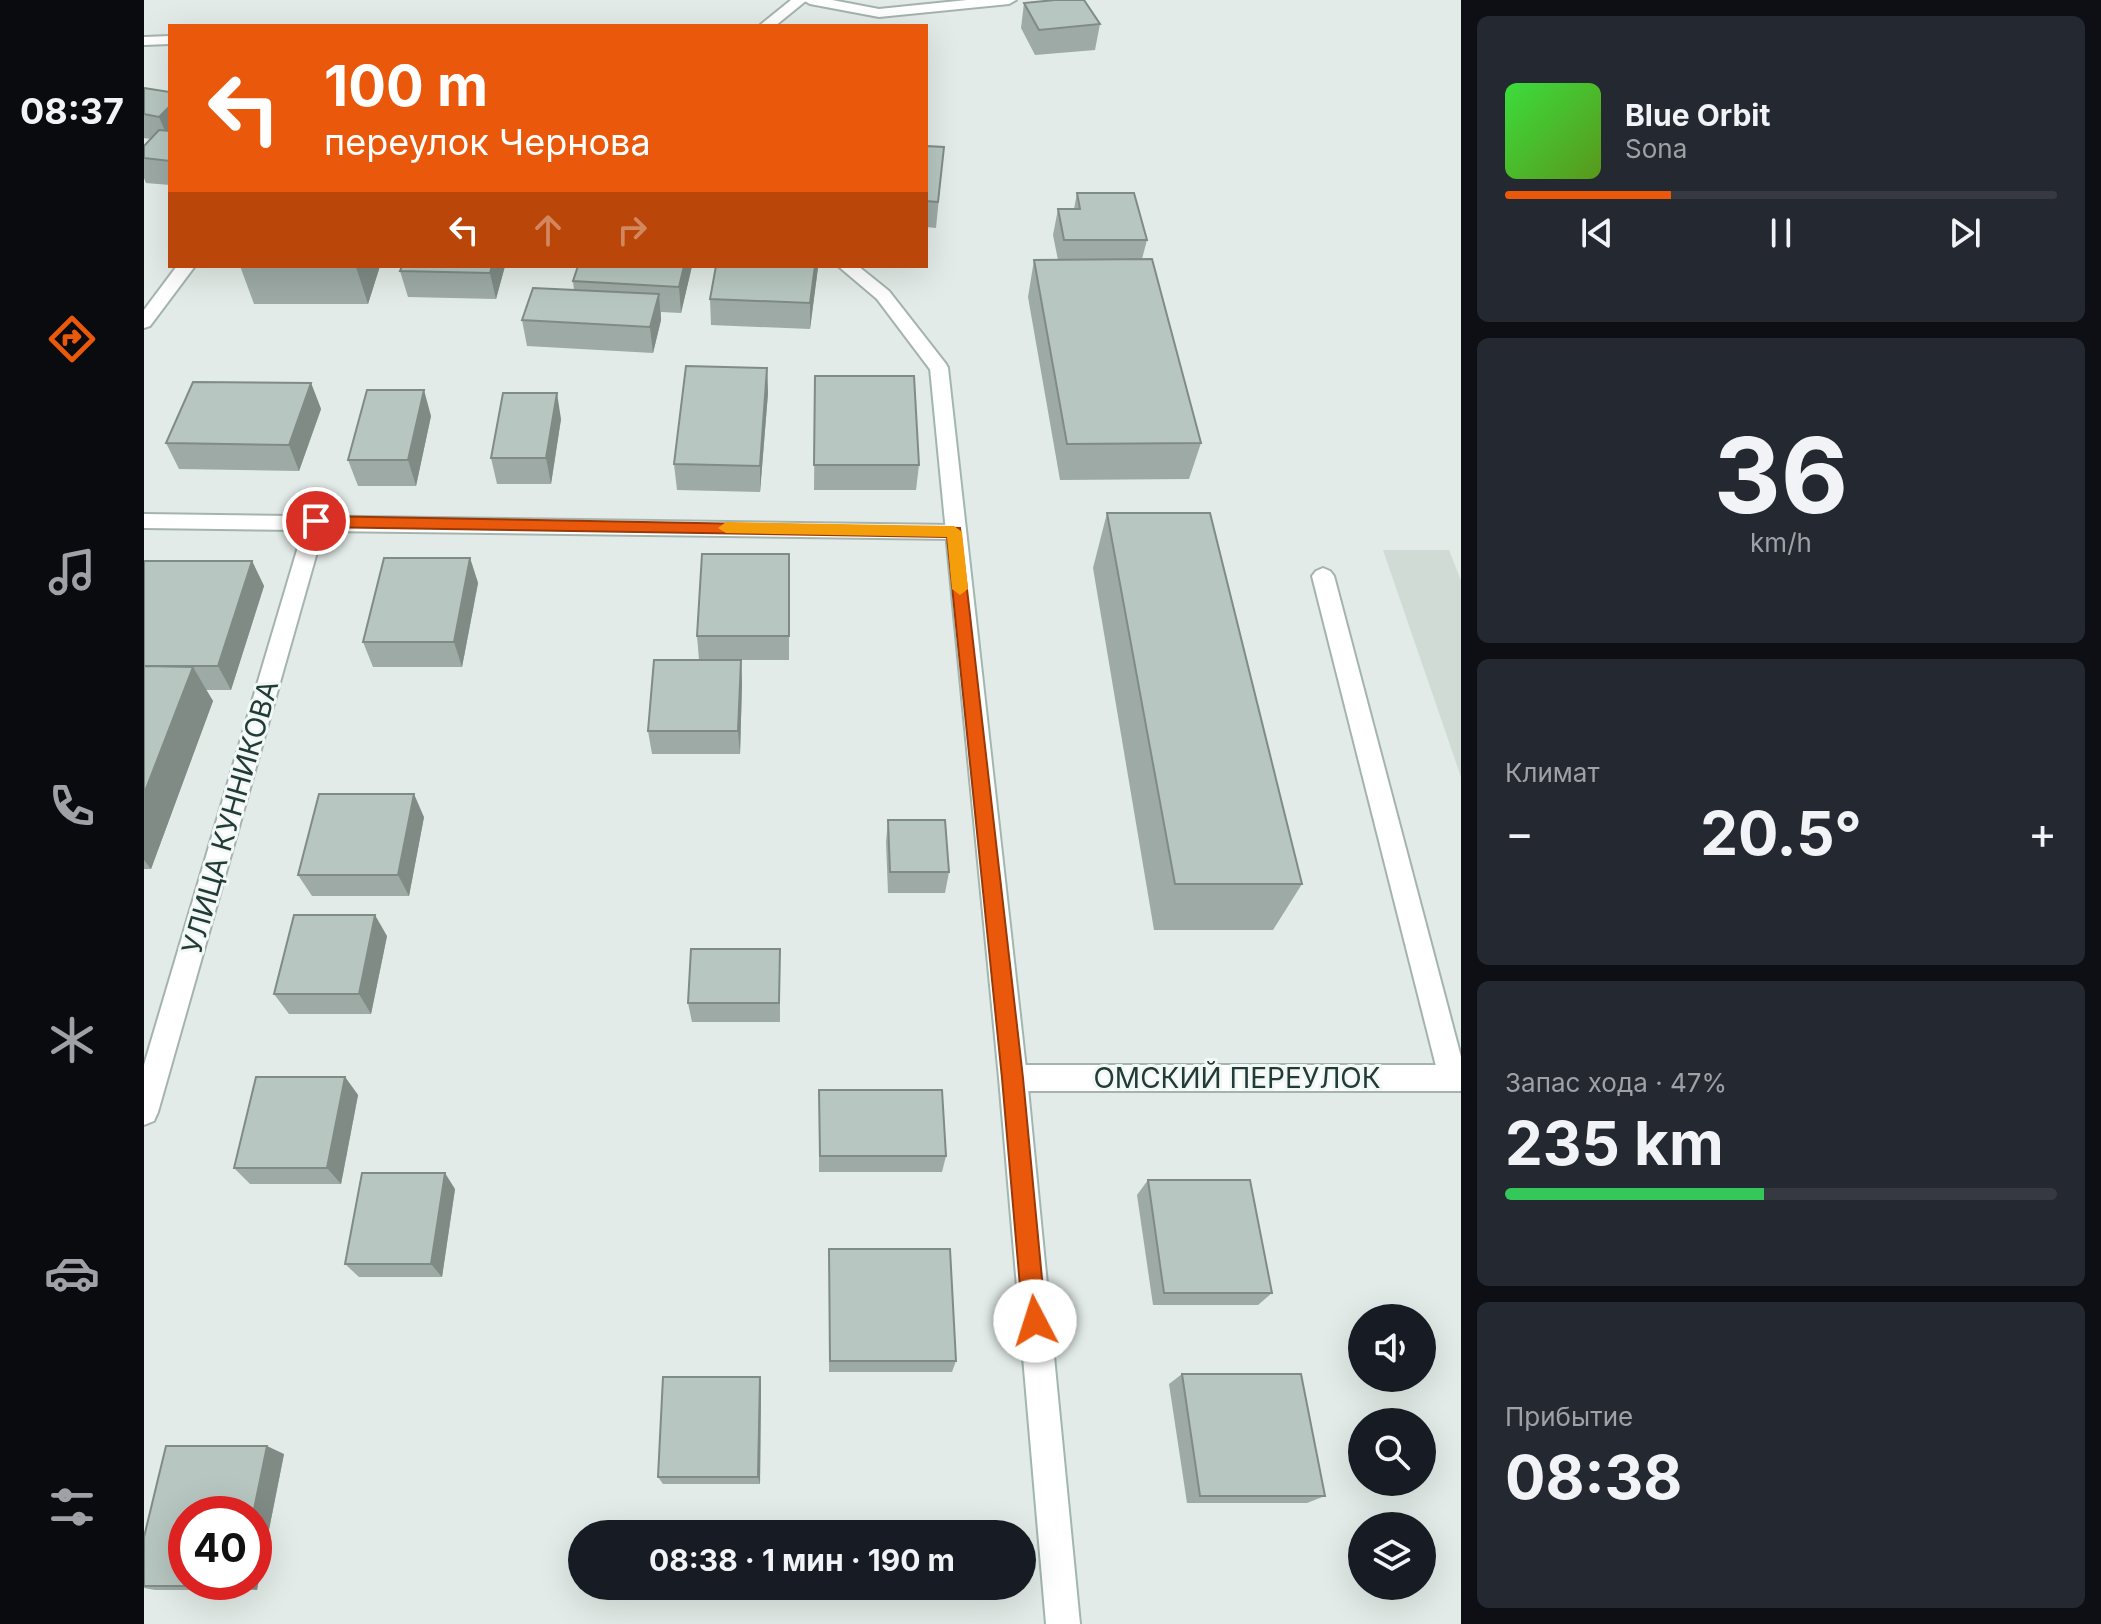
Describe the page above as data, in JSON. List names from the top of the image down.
{
  "streets": {
    "street": ["УЛИЦА КУННИКОВА", "ОМСКИЙ ПЕРЕУЛОК"]
  },
  "page": {
    "tabs": "08:37",
    "turn": ["100 m", "переулок Чернова"],
    "song": ["Blue Orbit", "Sona"],
    "tile": [
      ["36", "km/h"],
      "Климат",
      ["Запас хода · 47%", "235 km"],
      ["Прибытие", "08:38"]
    ],
    "heat": ["−", "20.5°", "+"],
    "limit": "40",
    "trip": "08:38 · 1 мин · 190 m"
  }
}
